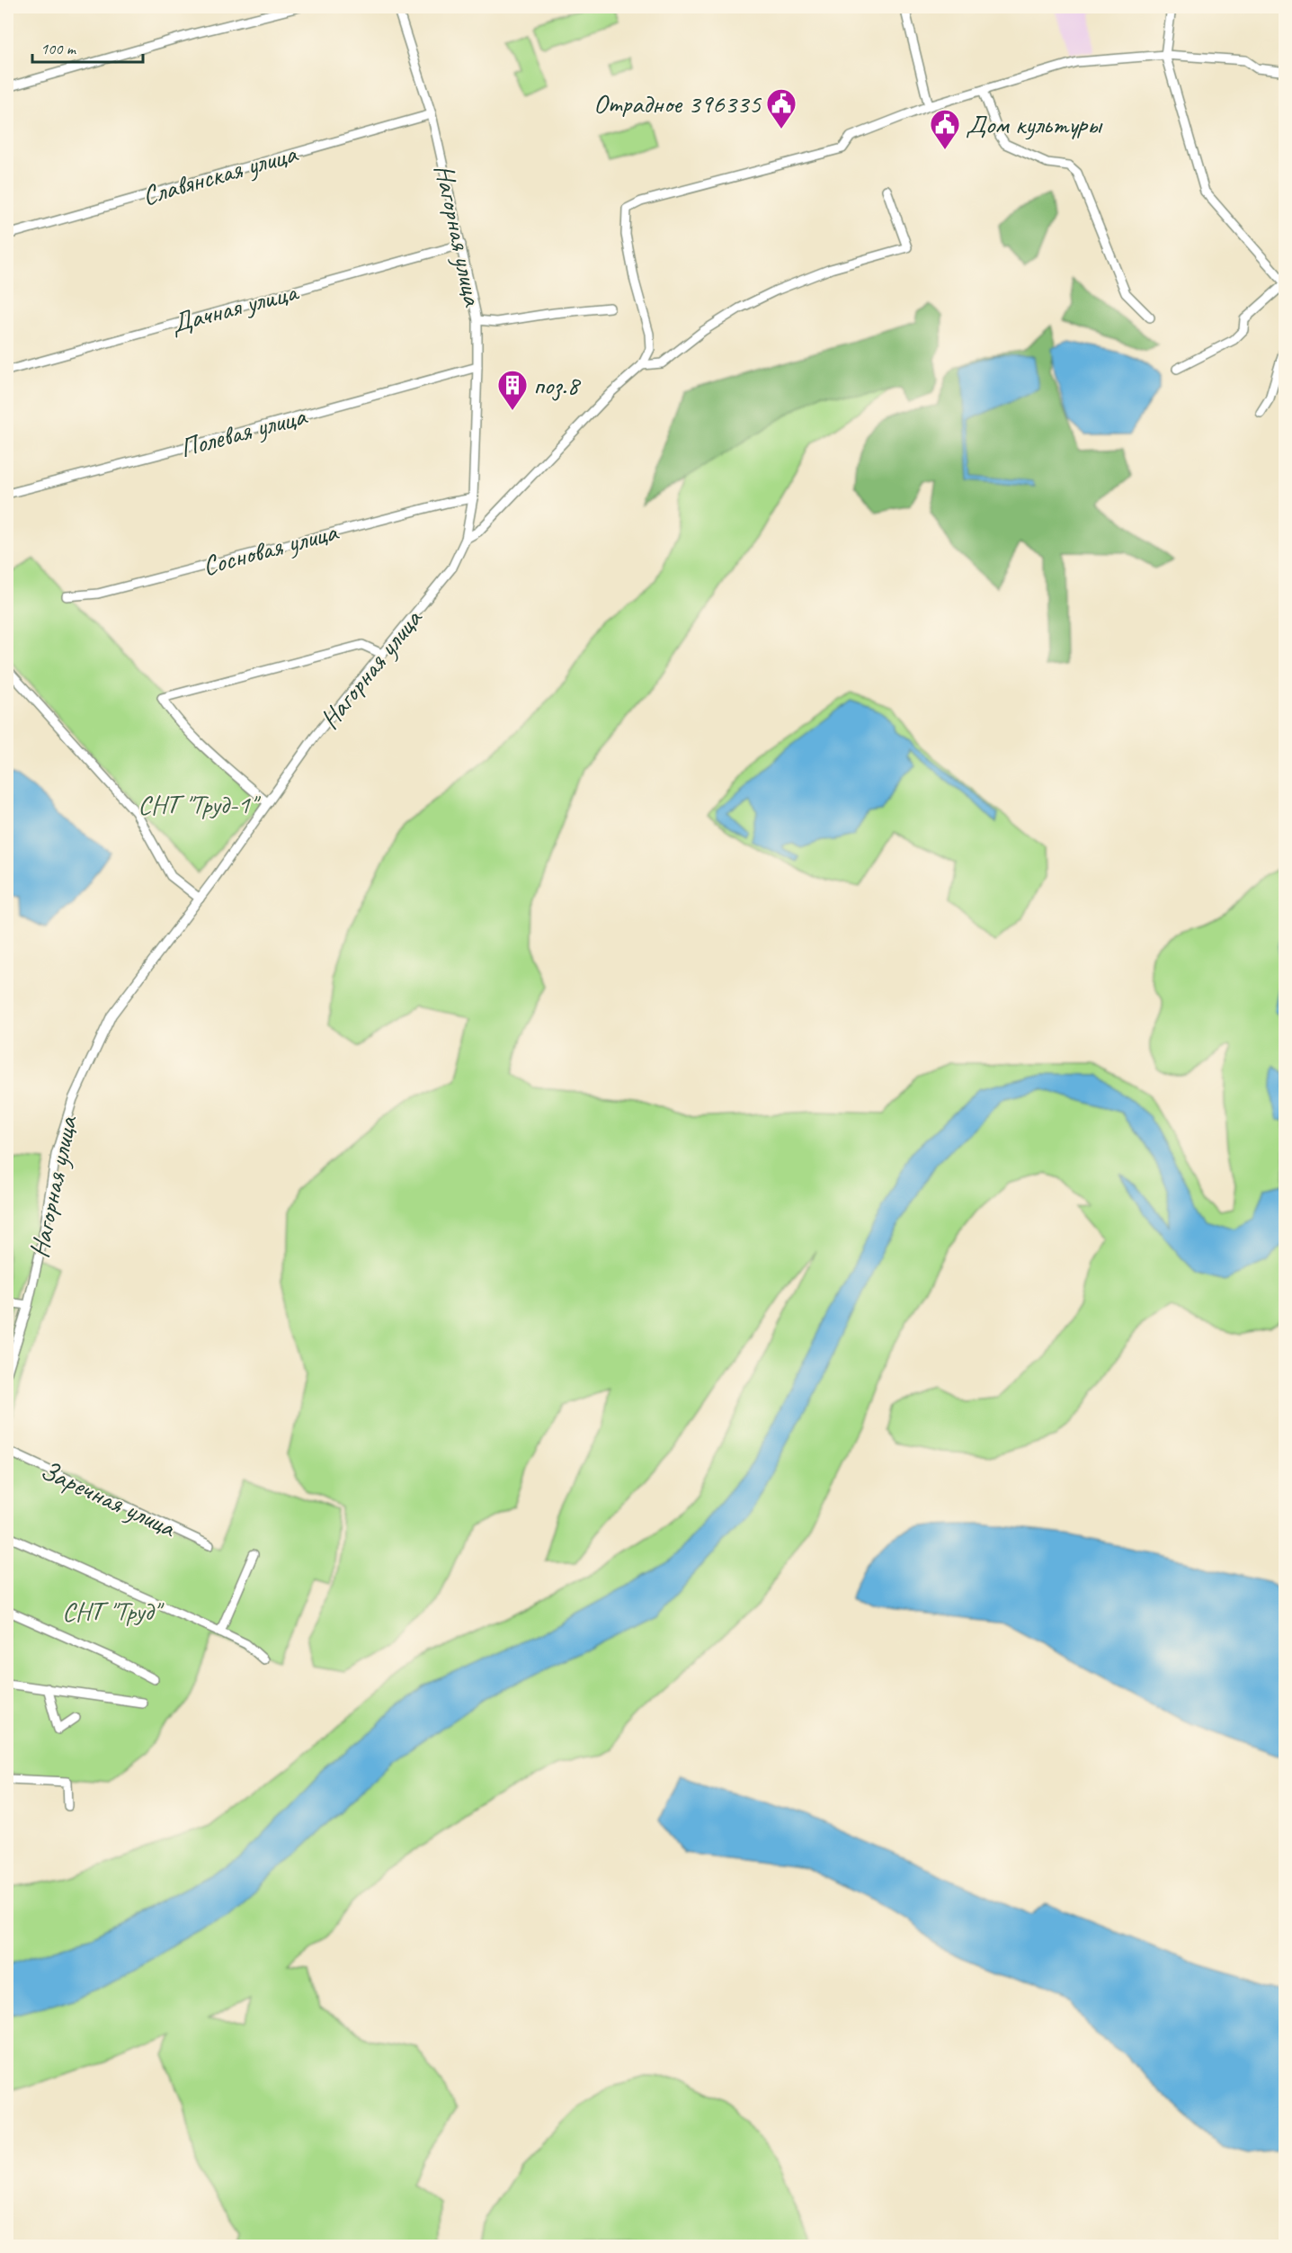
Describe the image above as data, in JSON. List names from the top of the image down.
{
  "streets": {
    "street": [
      "Славянская улица",
      "Нагорная улица",
      "Дачная улица",
      "Полевая улица",
      "Сосновая улица",
      "Заречная улица"
    ]
  },
  "crossings": [
    ["Славянская улица", "Нагорная улица"],
    ["Нагорная улица", "Дачная улица"],
    ["Нагорная улица", "Полевая улица"],
    ["Нагорная улица", "Сосновая улица"]
  ],
  "parks": ["СНТ \"Труд-1\"", "СНТ \"Труд\""],
  "places": {
    "public building": ["Отрадное 396335", "Дом культуры"],
    "building": ["поз.8"]
  },
  "scale_bar": "100 m"
}
